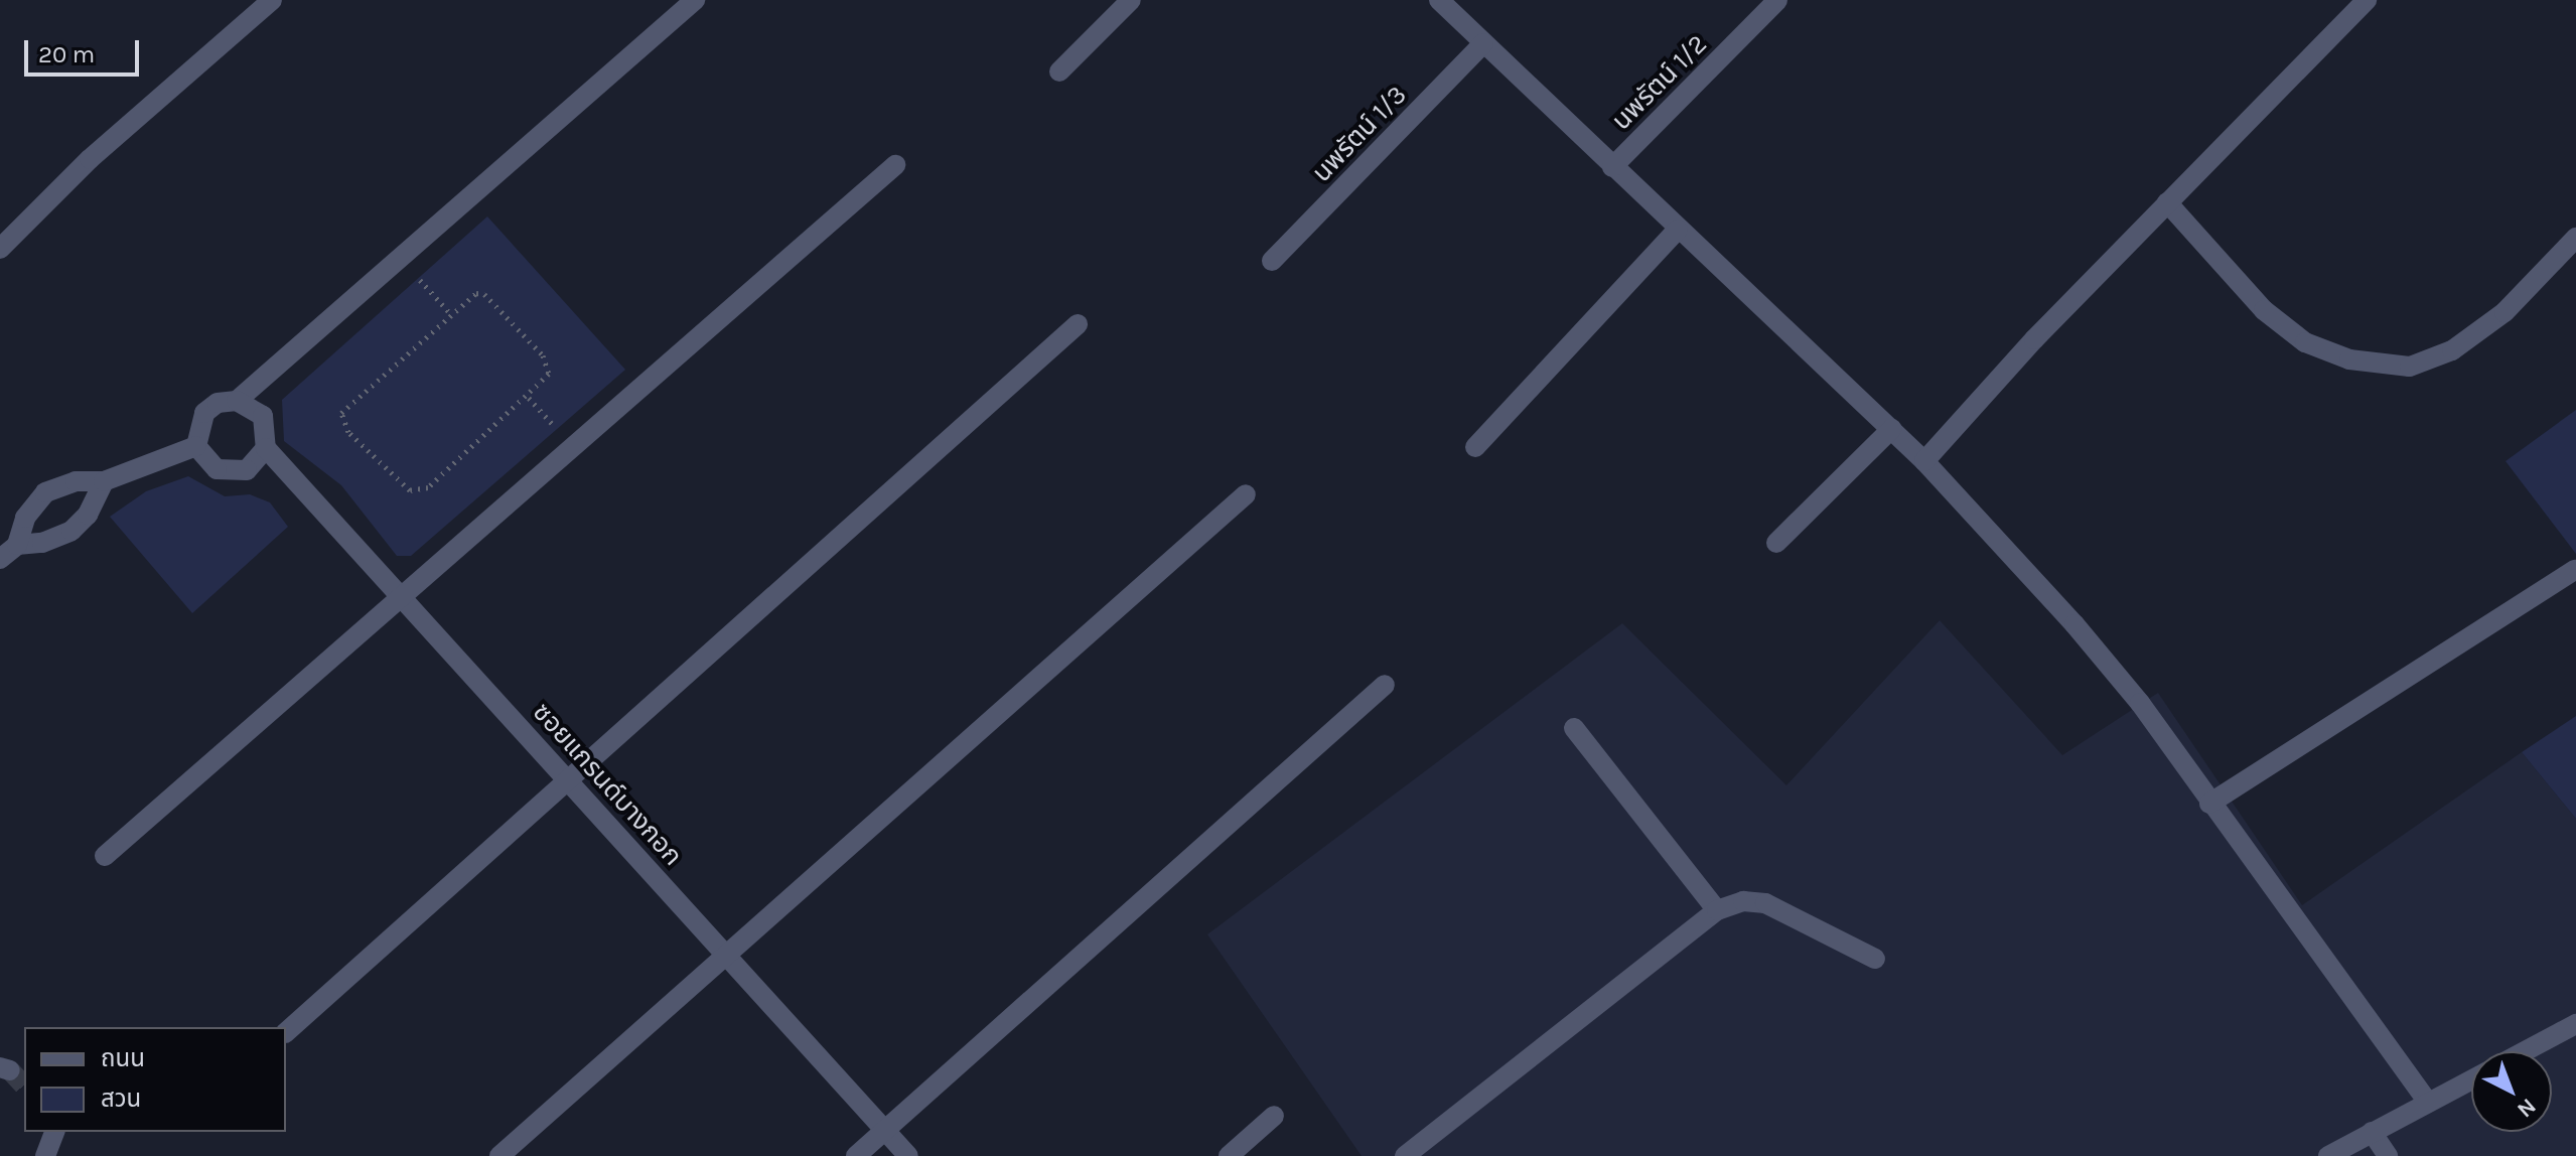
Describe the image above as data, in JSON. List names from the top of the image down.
{
  "streets": {
    "street": ["นพรัตน์ 1/2", "นพรัตน์ 1/3", "ซอยแกรนด์บางกอก"]
  },
  "legend": ["ถนน", "สวน"],
  "scale_bar": "20 m",
  "north": "bottom right"
}
